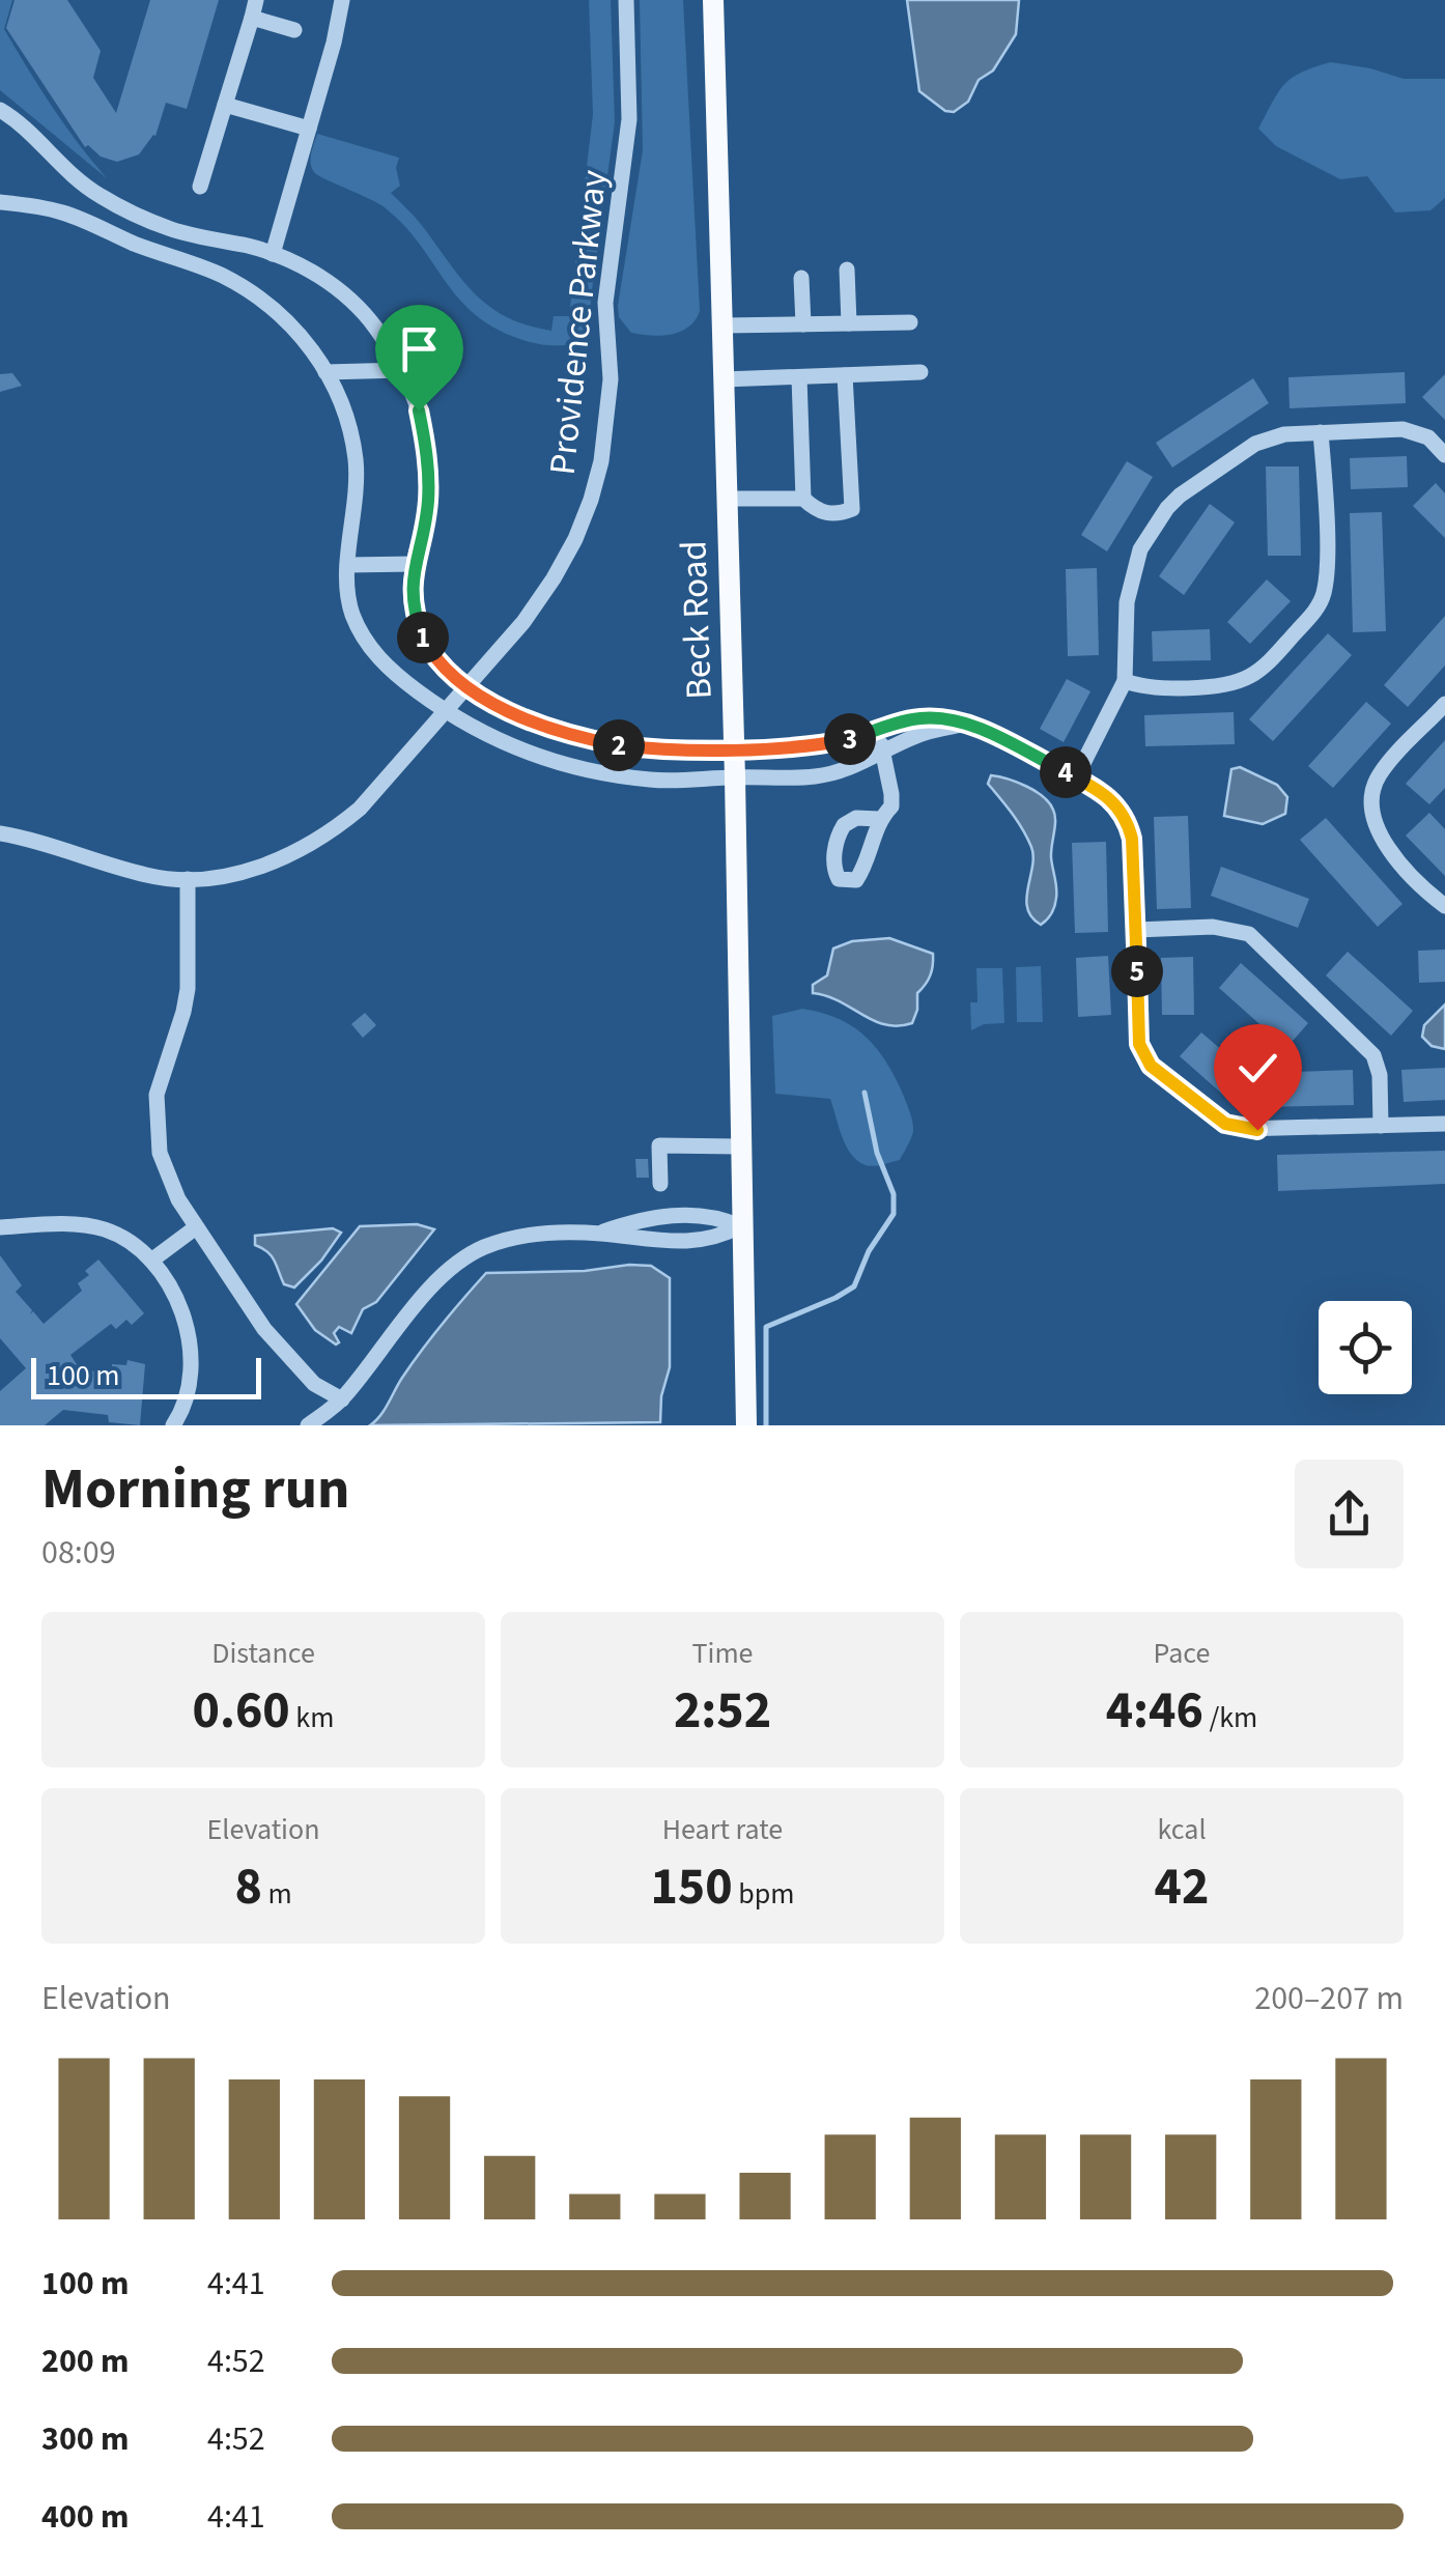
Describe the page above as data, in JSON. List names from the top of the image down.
{
  "streets": {
    "main road": ["Beck Road"],
    "street": ["Providence Parkway"]
  },
  "scale_bar": "100 m",
  "page": {
    "pins": [
      "1",
      "3",
      "2",
      "4",
      "5"
    ],
    "scale": "100 m",
    "heading": ["Morning run", "08:09"],
    "stats": [
      ["Distance", "0.60 km"],
      ["Time", "2:52"],
      ["Pace", "4:46 /km"],
      ["Elevation", "8 m"],
      ["Heart rate", "150 bpm"],
      ["kcal", "42"]
    ],
    "chart": ["Elevation", "200–207 m"],
    "list": [
      {
        "name": "100 m",
        "note": "4:41"
      },
      {
        "name": "200 m",
        "note": "4:52"
      },
      {
        "name": "300 m",
        "note": "4:52"
      },
      {
        "name": "400 m",
        "note": "4:41"
      }
    ]
  }
}
